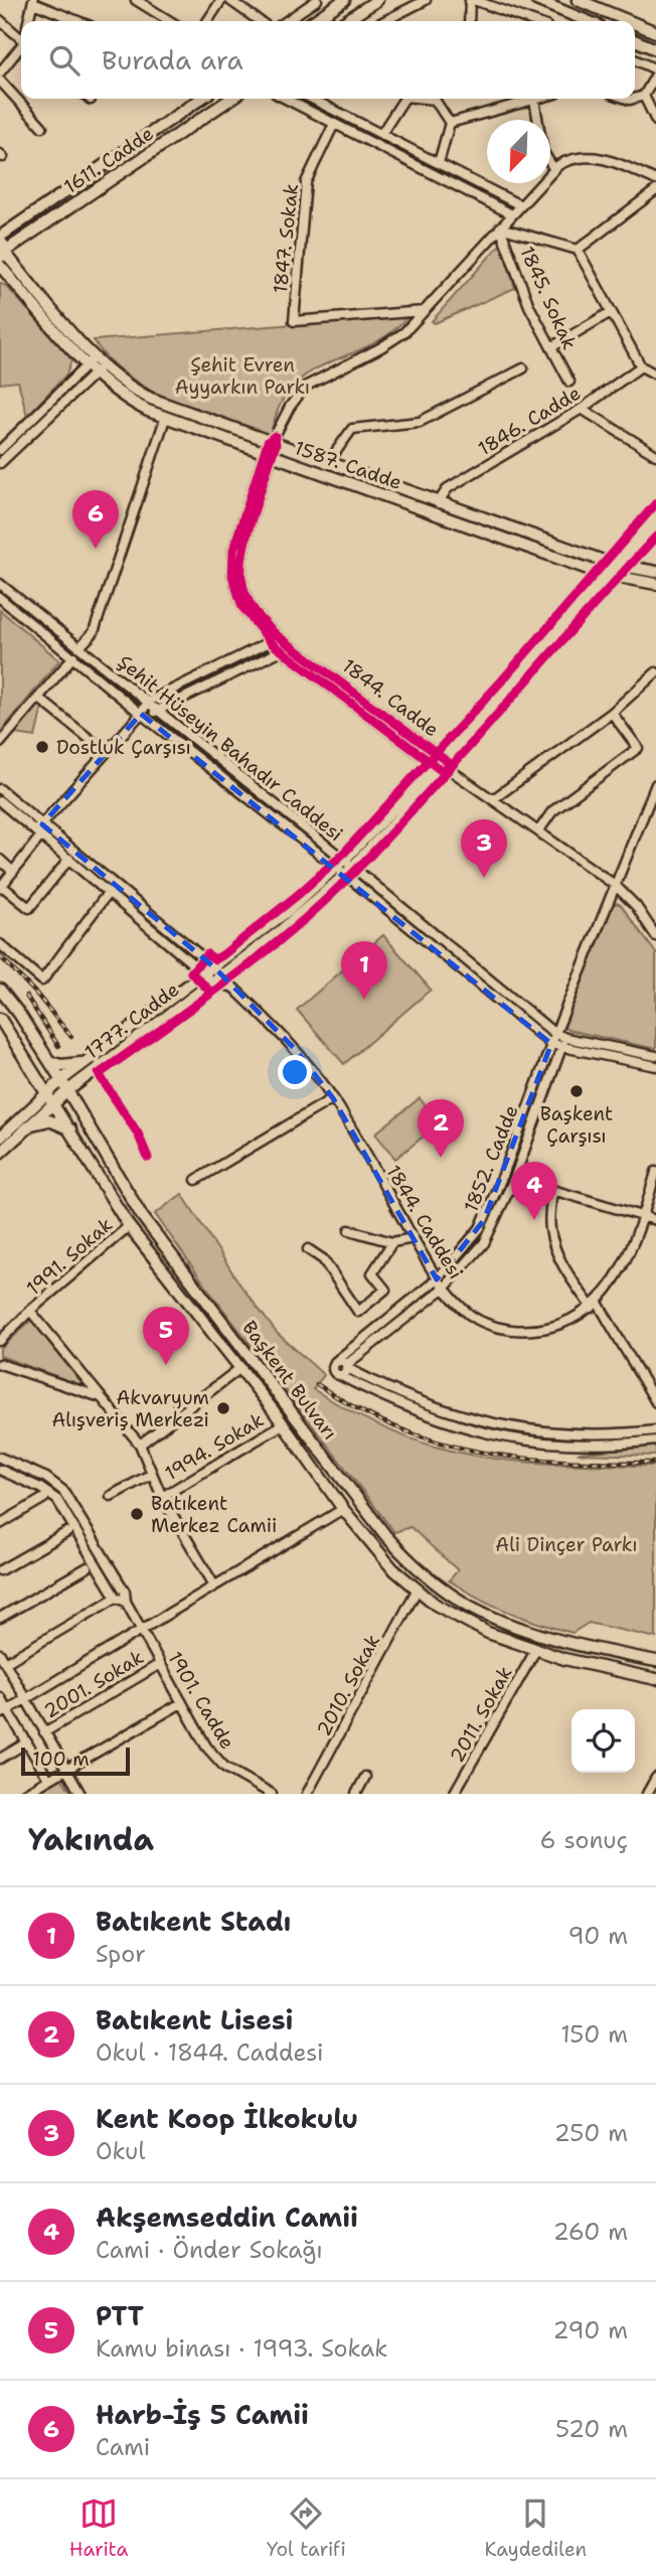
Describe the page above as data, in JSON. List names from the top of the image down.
{
  "streets": {
    "main road": [
      "1611. Cadde",
      "1587. Cadde",
      "1777. Cadde",
      "Başkent Bulvarı"
    ],
    "street": [
      "1847. Sokak",
      "1845. Sokak",
      "1846. Cadde",
      "1844. Cadde",
      "Şehit Hüseyin Bahadır Caddesi",
      "1852. Cadde",
      "1844. Caddesi",
      "1991. Sokak",
      "1994. Sokak",
      "2001. Sokak",
      "2010. Sokak",
      "1901. Cadde",
      "2011. Sokak"
    ]
  },
  "crossings": [
    ["1611. Cadde", "1587. Cadde"],
    ["1847. Sokak", "1844. Cadde"],
    ["1845. Sokak", "1844. Cadde"],
    ["1846. Cadde", "1587. Cadde"],
    ["1587. Cadde", "1844. Cadde"],
    ["1587. Cadde", "1777. Cadde"],
    ["1844. Cadde", "1777. Cadde"],
    ["Şehit Hüseyin Bahadır Caddesi", "1777. Cadde"],
    ["Şehit Hüseyin Bahadır Caddesi", "1852. Cadde"],
    ["1777. Cadde", "1844. Caddesi"],
    ["1777. Cadde", "Başkent Bulvarı"],
    ["1852. Cadde", "1844. Caddesi"],
    ["1991. Sokak", "Başkent Bulvarı"],
    ["Başkent Bulvarı", "1994. Sokak"],
    ["Başkent Bulvarı", "2010. Sokak"],
    ["Başkent Bulvarı", "2011. Sokak"],
    ["2001. Sokak", "1901. Cadde"]
  ],
  "parks": ["Şehit Evren Ayyarkın Parkı", "Ali Dinçer Parkı"],
  "places": [
    "Dostluk Çarşısı",
    "Başkent Çarşısı",
    "Akvaryum Alışveriş Merkezi",
    "Batıkent Merkez Camii"
  ],
  "scale_bar": "100 m",
  "north": "bottom left",
  "page": {
    "search": "Burada ara",
    "pins": [
      "6",
      "3",
      "1",
      "2",
      "4",
      "5"
    ],
    "scale": "100 m",
    "heading": ["Yakında", "6 sonuç"],
    "list": [
      {
        "mark": "1",
        "name": "Batıkent Stadı",
        "note": "Spor",
        "value": "90 m"
      },
      {
        "mark": "2",
        "name": "Batıkent Lisesi",
        "note": "Okul · 1844. Caddesi",
        "value": "150 m"
      },
      {
        "mark": "3",
        "name": "Kent Koop İlkokulu",
        "note": "Okul",
        "value": "250 m"
      },
      {
        "mark": "4",
        "name": "Akşemseddin Camii",
        "note": "Cami · Önder Sokağı",
        "value": "260 m"
      },
      {
        "mark": "5",
        "name": "PTT",
        "note": "Kamu binası · 1993. Sokak",
        "value": "290 m"
      },
      {
        "mark": "6",
        "name": "Harb-İş 5 Camii",
        "note": "Cami",
        "value": "520 m"
      }
    ],
    "nav": ["Harita", "Yol tarifi", "Kaydedilen"]
  }
}
